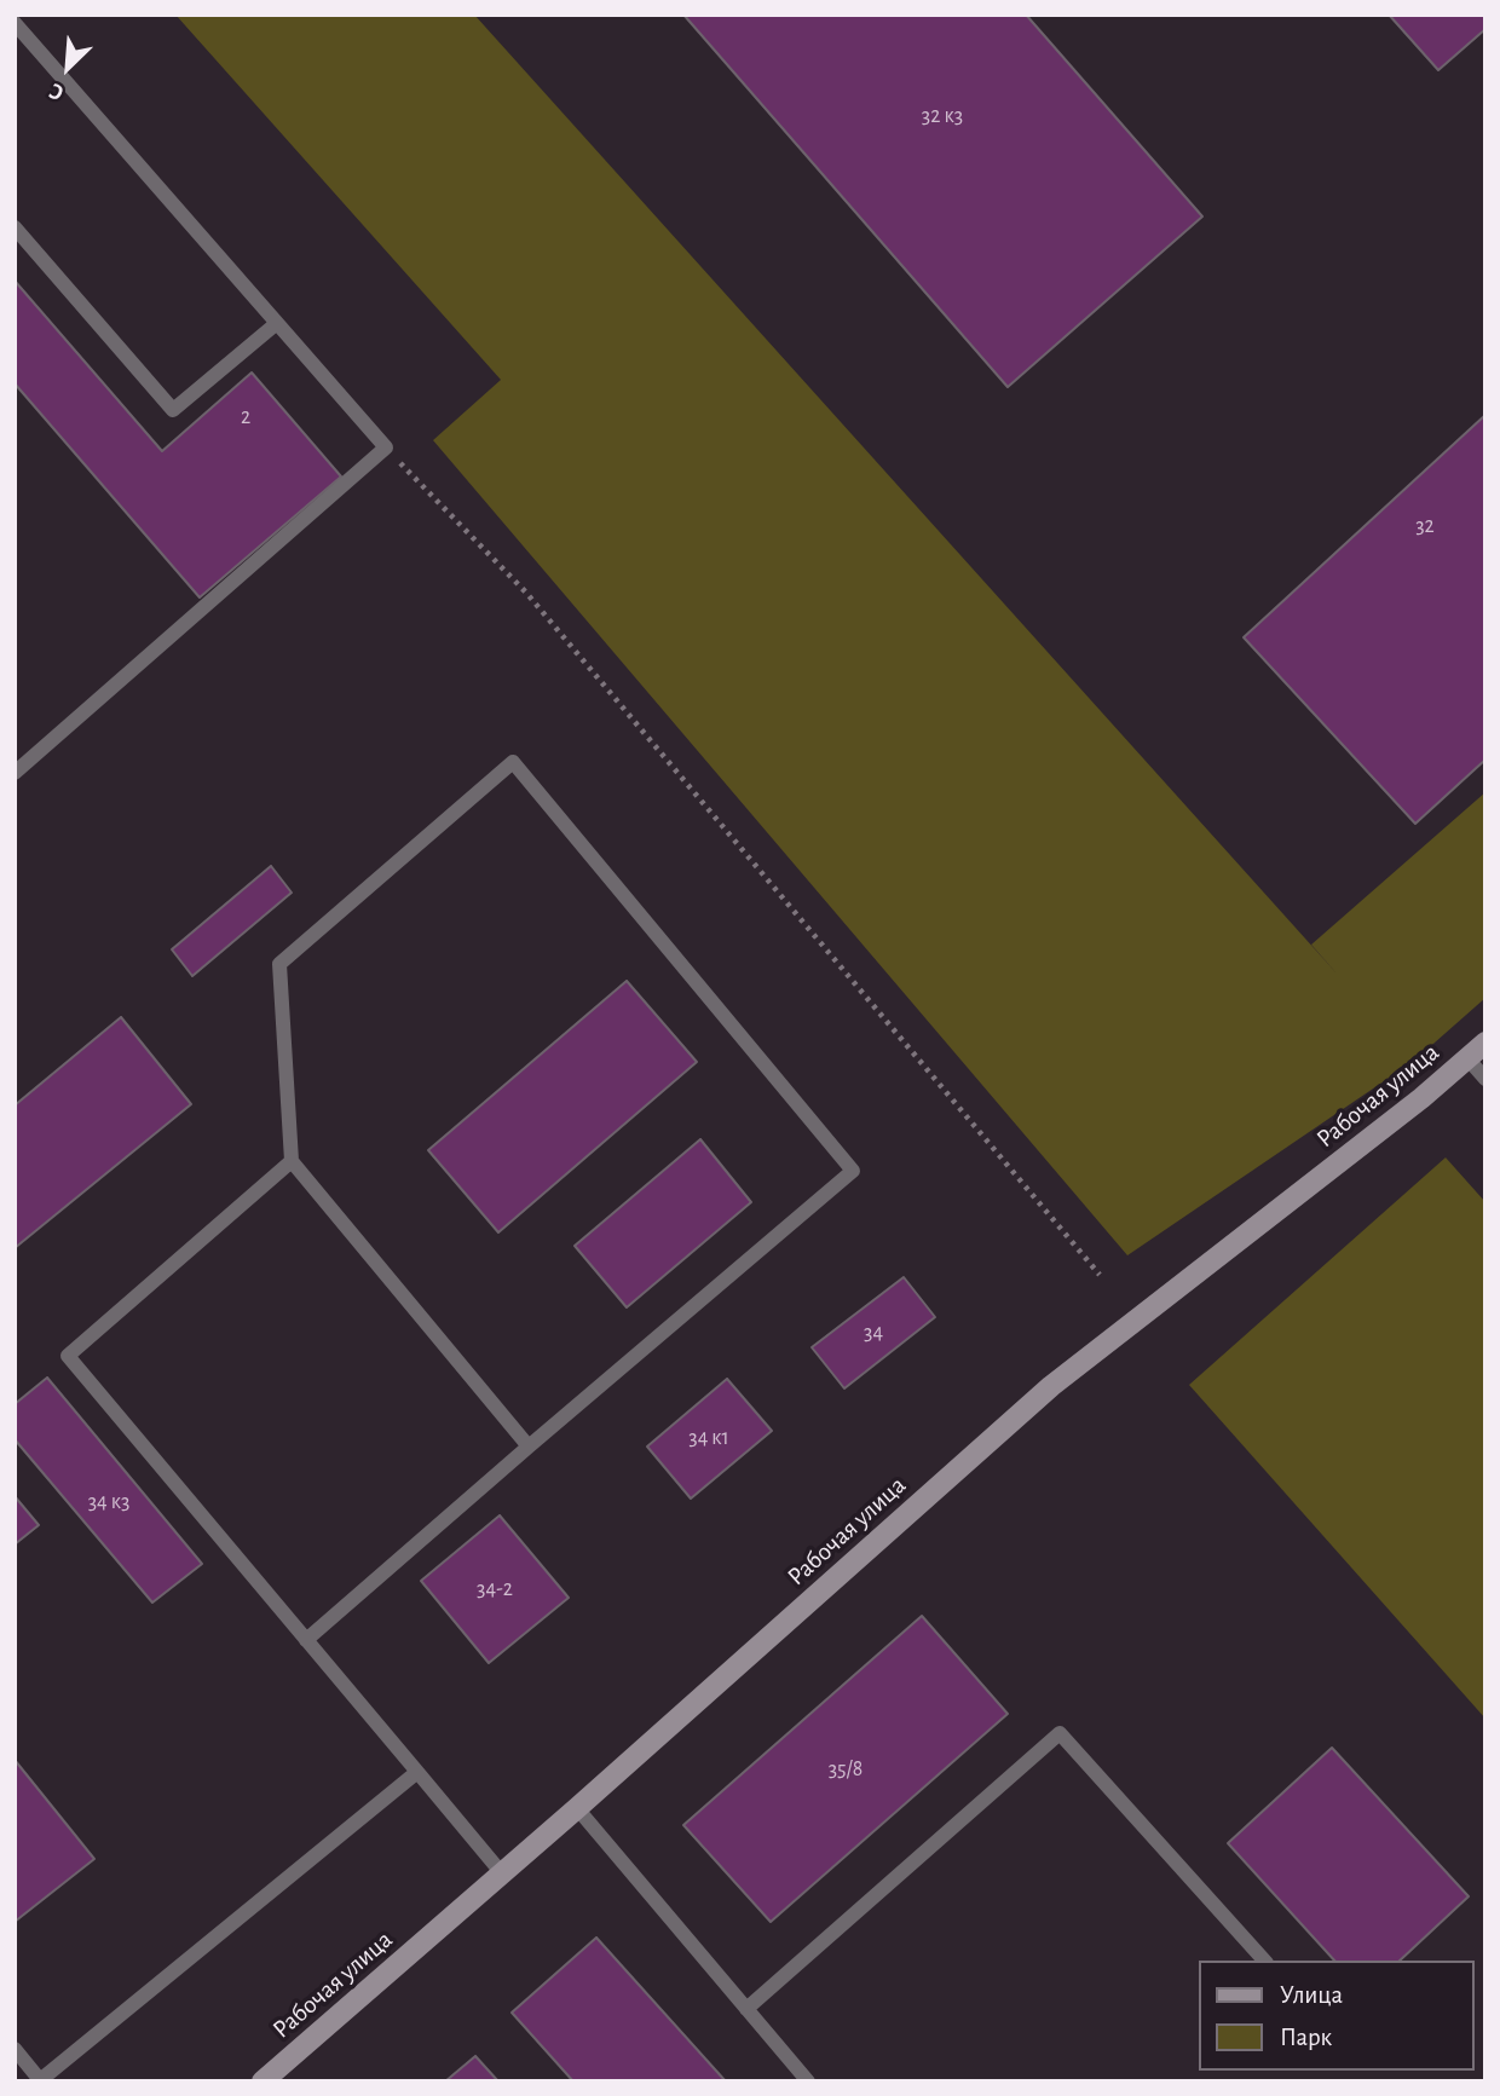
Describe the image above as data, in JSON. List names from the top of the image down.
{
  "streets": {
    "main road": ["Рабочая улица"]
  },
  "house_numbers": [
    "32 к3",
    "2",
    "32",
    "34",
    "34 к1",
    "34 к3",
    "34-2",
    "35/8"
  ],
  "legend": ["Улица", "Парк"],
  "north": "bottom left"
}
